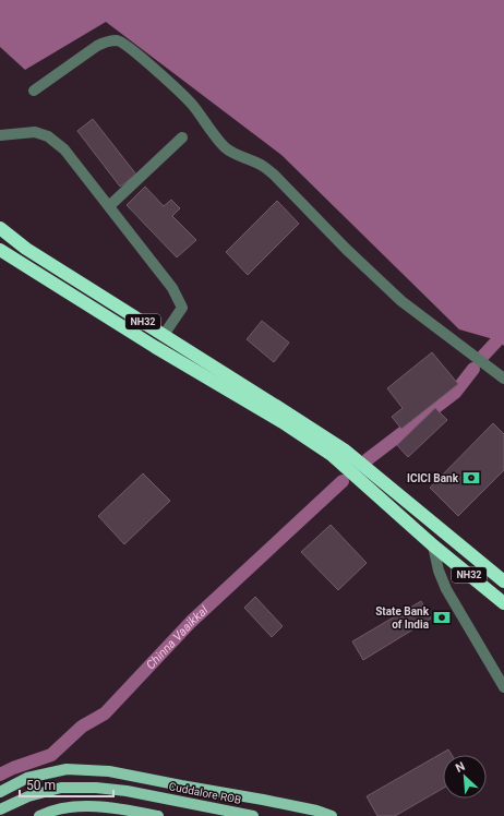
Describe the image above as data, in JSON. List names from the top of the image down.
{
  "streets": {
    "highway": ["NH32"],
    "main road": ["Cuddalore ROB"]
  },
  "water": ["Chinna Vaaikkal"],
  "places": {
    "bank": ["ICICI Bank", "State Bank of India"]
  },
  "scale_bar": "50 m",
  "north": "top left"
}
